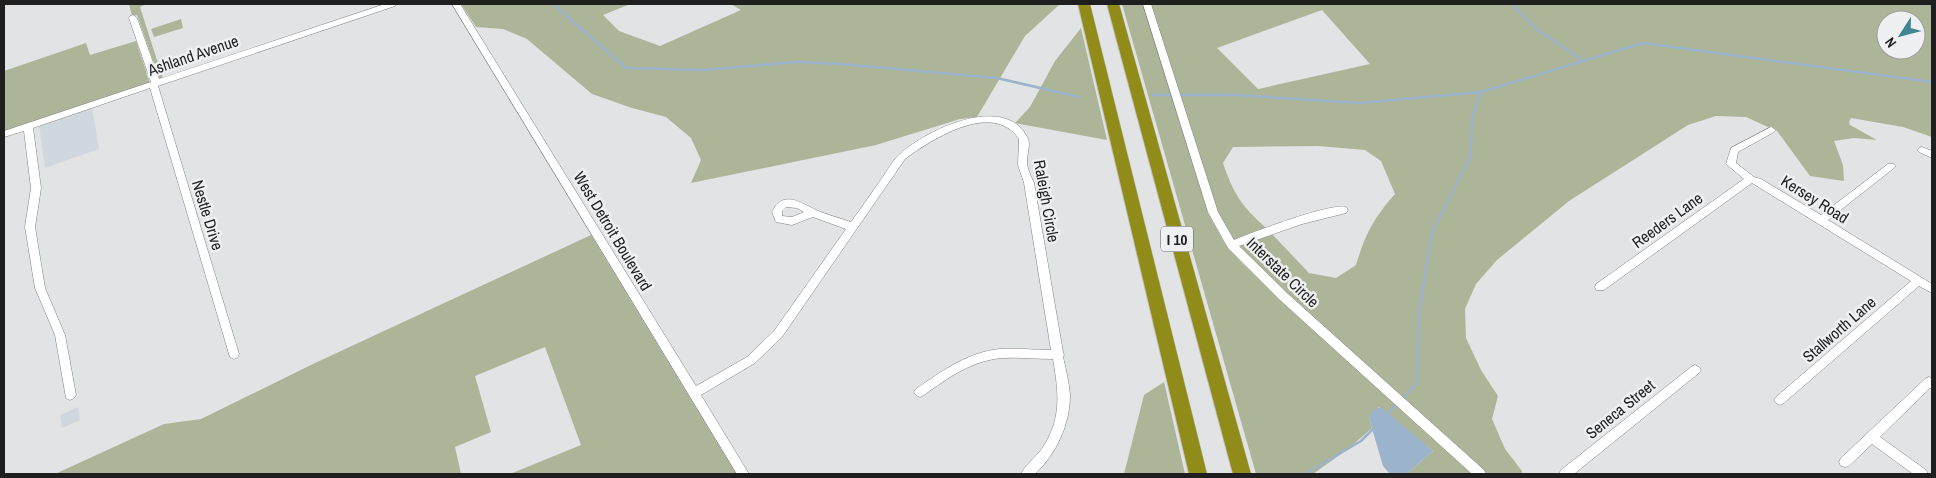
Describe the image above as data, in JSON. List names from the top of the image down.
{
  "streets": {
    "highway": ["I 10"],
    "street": [
      "Ashland Avenue",
      "Kersey Road",
      "Raleigh Circle",
      "Nestle Drive",
      "Reeders Lane",
      "West Detroit Boulevard",
      "Interstate Circle",
      "Stallworth Lane",
      "Seneca Street"
    ]
  },
  "crossings": [
    ["Ashland Avenue", "Nestle Drive"],
    ["Kersey Road", "Reeders Lane"],
    ["Kersey Road", "Stallworth Lane"],
    ["Raleigh Circle", "West Detroit Boulevard"]
  ],
  "north": "bottom left"
}
